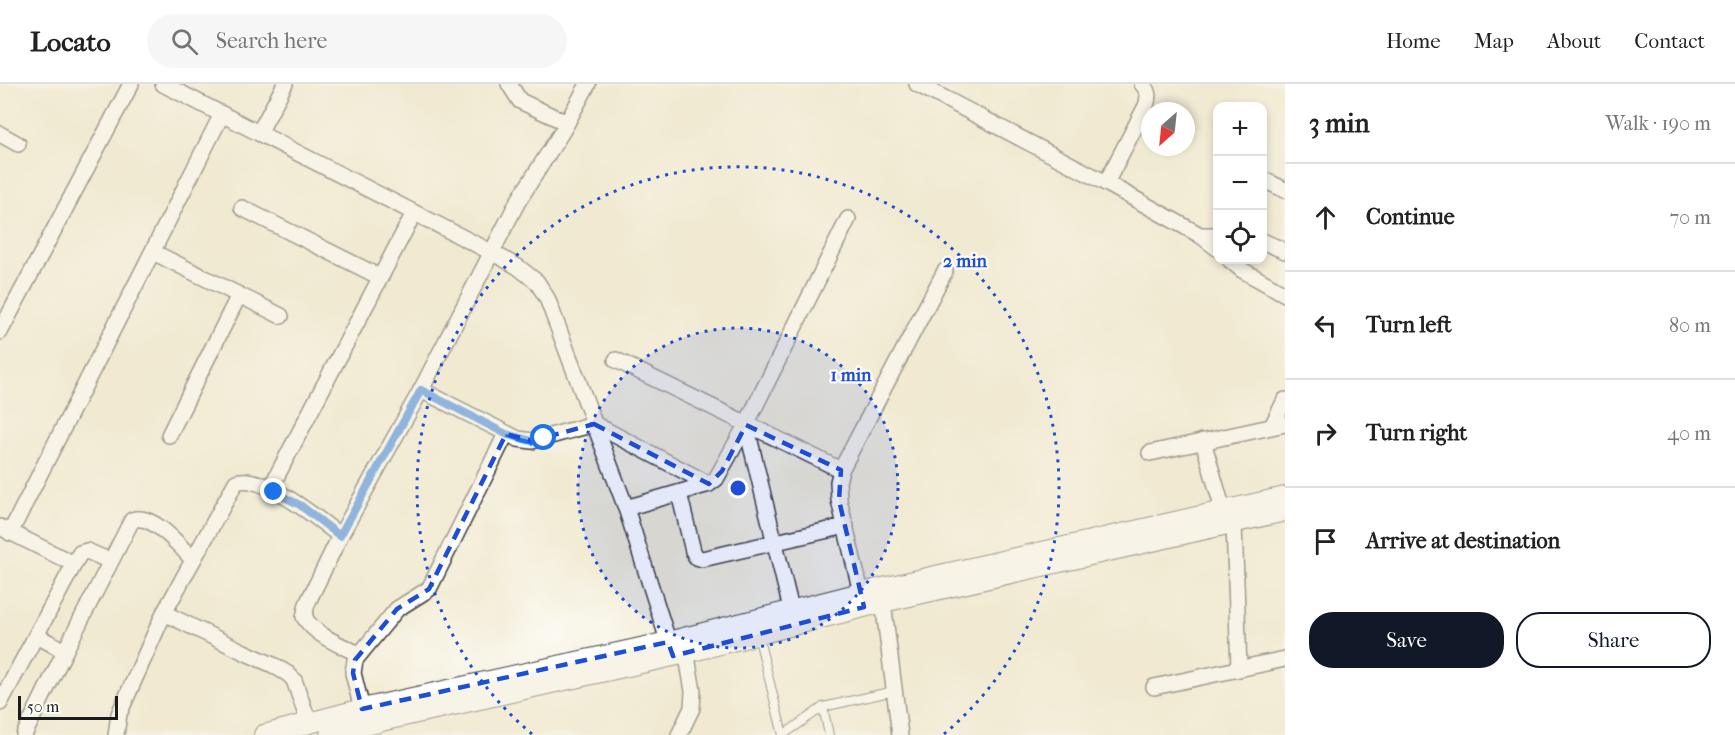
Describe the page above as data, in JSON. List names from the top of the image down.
{
  "scale_bar": "50 m",
  "north": "bottom left",
  "page": {
    "header": "Locato",
    "search": "Search here",
    "nav": [
      "Home",
      "Map",
      "About",
      "Contact"
    ],
    "heading": ["3 min", "Walk · 190 m"],
    "map_buttons": ["+", "−"],
    "list": [
      ["Continue", "70 m"],
      ["Turn left", "80 m"],
      ["Turn right", "40 m"],
      "Arrive at destination"
    ],
    "buttons": ["Save", "Share"],
    "scale": "50 m"
  },
  "rings": ["2 min", "1 min"]
}
